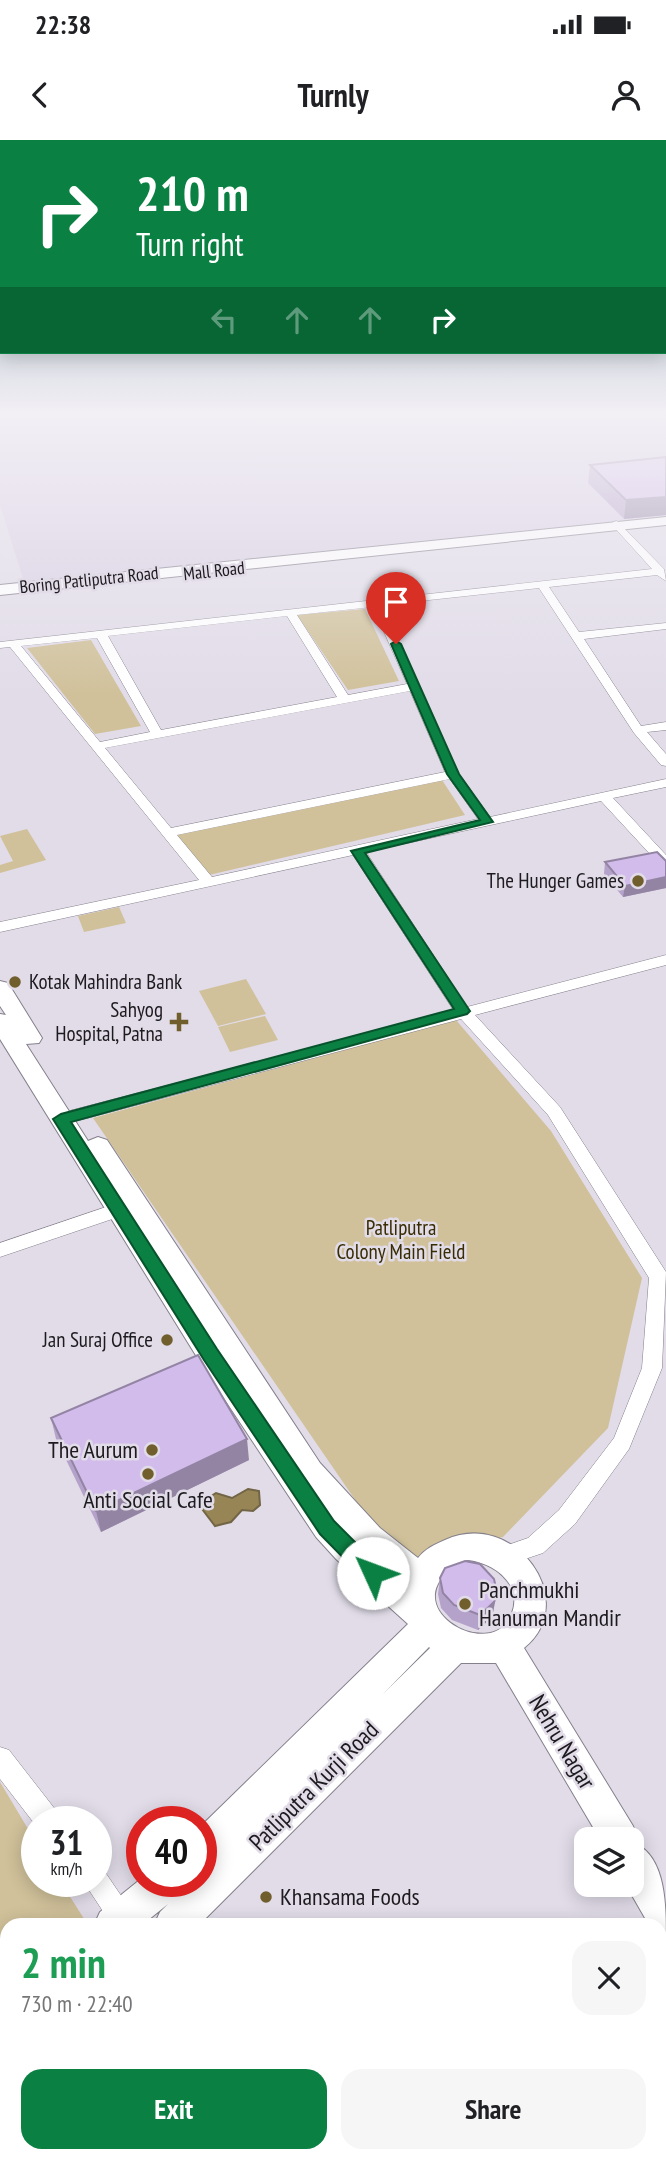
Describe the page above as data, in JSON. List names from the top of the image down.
{
  "streets": {
    "street": [
      "Mall Road",
      "Boring Patliputra Road",
      "Nehru Nagar",
      "Patliputra Kurji Road"
    ]
  },
  "crossings": [
    ["Mall Road", "Boring Patliputra Road"],
    ["Nehru Nagar", "Patliputra Kurji Road"]
  ],
  "parks": ["Patliputra Colony Main Field"],
  "places": {
    "other": [
      "The Hunger Games",
      "Kotak Mahindra Bank",
      "Jan Suraj Office",
      "The Aurum",
      "Anti Social Cafe",
      "Panchmukhi Hanuman Mandir",
      "Khansama Foods"
    ],
    "health": ["Sahyog Hospital, Patna"]
  },
  "page": {
    "status": "22:38",
    "header": "Turnly",
    "turn": ["210 m", "Turn right"],
    "speed": "31 km/h",
    "limit": "40",
    "heading": ["2 min", "730 m · 22:40"],
    "buttons": ["Exit", "Share"]
  }
}
